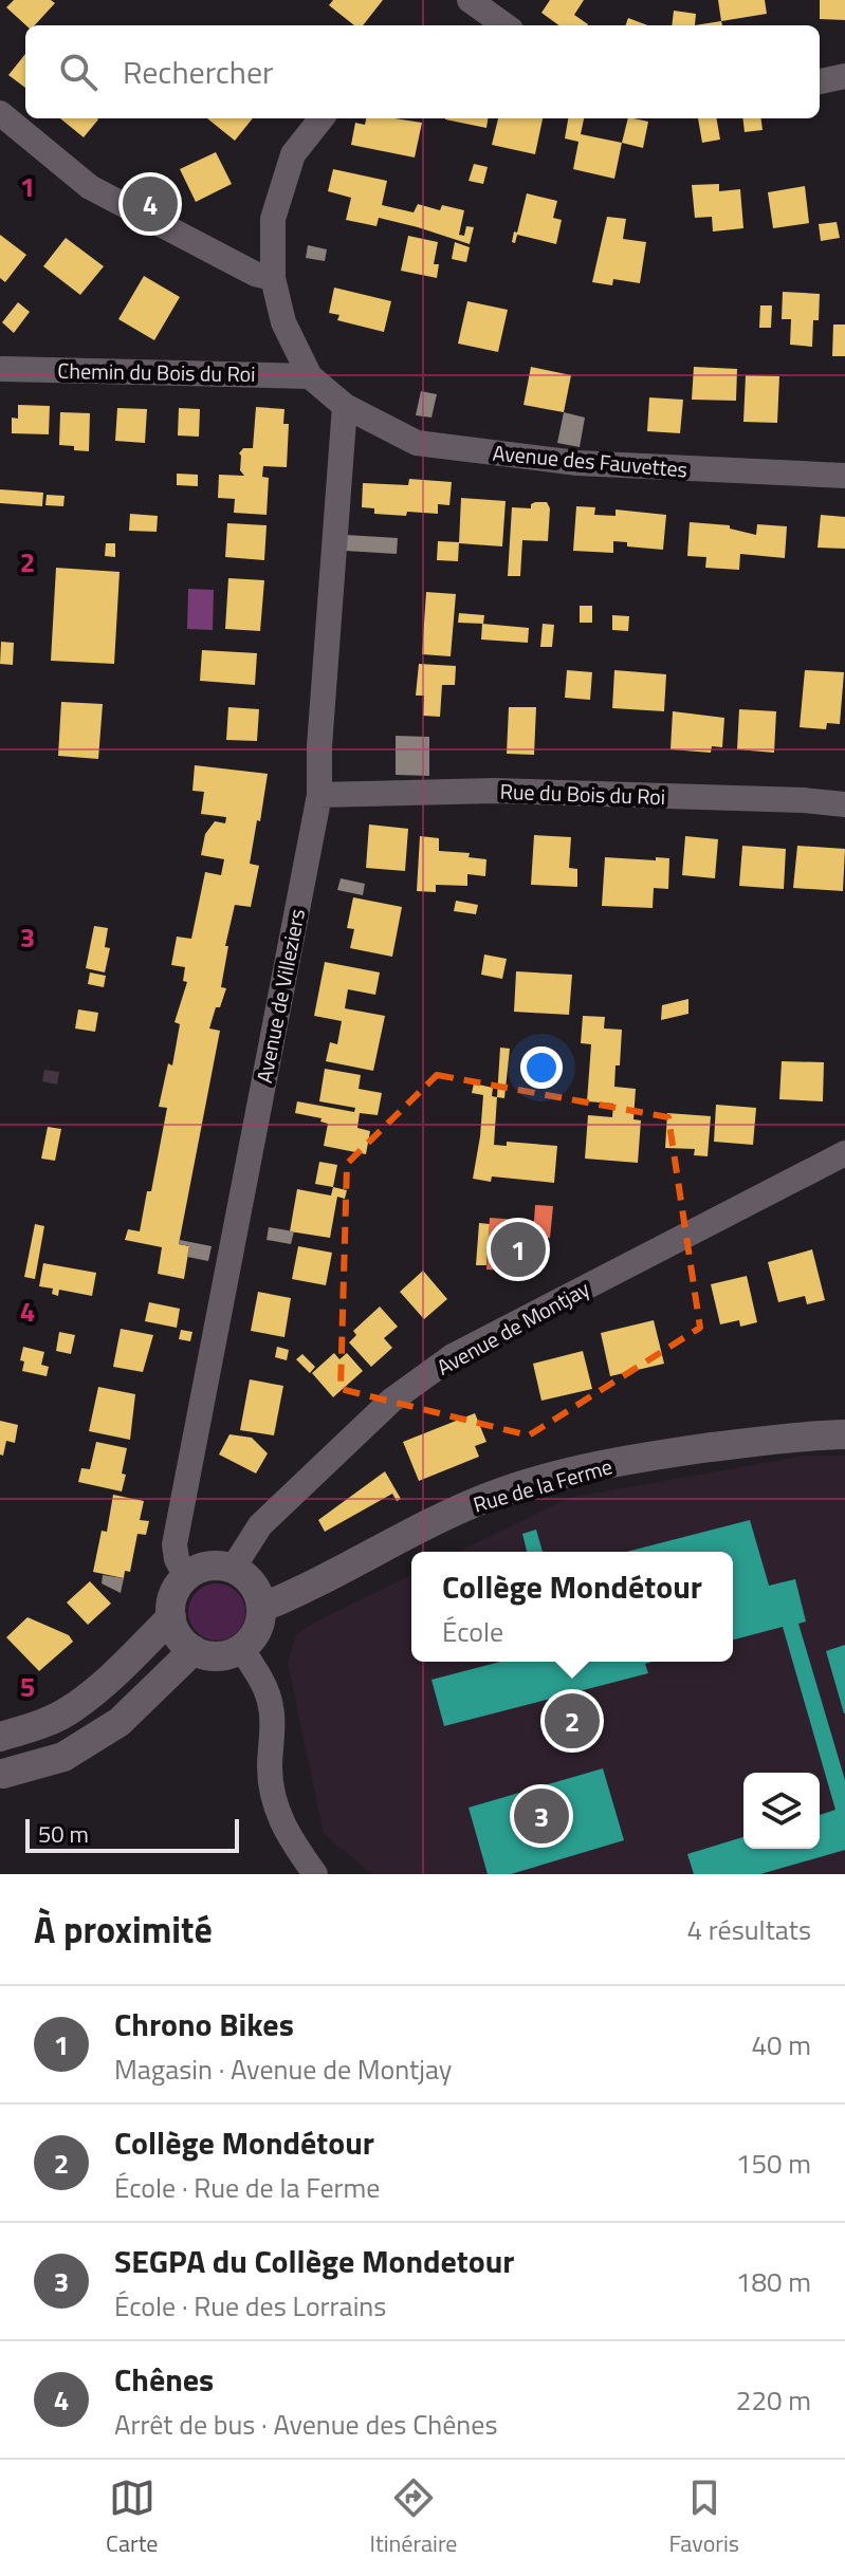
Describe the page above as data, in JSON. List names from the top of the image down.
{
  "streets": {
    "street": [
      "Chemin du Bois du Roi",
      "Avenue des Fauvettes",
      "Rue du Bois du Roi",
      "Avenue de Villeziers",
      "Avenue de Montjay",
      "Rue de la Ferme"
    ]
  },
  "crossings": [
    ["Chemin du Bois du Roi", "Avenue des Fauvettes"],
    ["Avenue des Fauvettes", "Avenue de Villeziers"],
    ["Rue du Bois du Roi", "Avenue de Villeziers"],
    ["Avenue de Villeziers", "Avenue de Montjay"],
    ["Avenue de Villeziers", "Rue de la Ferme"],
    ["Avenue de Montjay", "Rue de la Ferme"]
  ],
  "scale_bar": "50 m",
  "page": {
    "search": "Rechercher",
    "pins": [
      "4",
      "1",
      "2",
      "3"
    ],
    "popup": ["Collège Mondétour", "École"],
    "scale": "50 m",
    "heading": ["À proximité", "4 résultats"],
    "list": [
      {
        "mark": "1",
        "name": "Chrono Bikes",
        "note": "Magasin · Avenue de Montjay",
        "value": "40 m"
      },
      {
        "mark": "2",
        "name": "Collège Mondétour",
        "note": "École · Rue de la Ferme",
        "value": "150 m"
      },
      {
        "mark": "3",
        "name": "SEGPA du Collège Mondetour",
        "note": "École · Rue des Lorrains",
        "value": "180 m"
      },
      {
        "mark": "4",
        "name": "Chênes",
        "note": "Arrêt de bus · Avenue des Chênes",
        "value": "220 m"
      }
    ],
    "nav": ["Carte", "Itinéraire", "Favoris"]
  },
  "grid": {
    "rows": [
      "1",
      "2",
      "3",
      "4",
      "5"
    ]
  }
}
